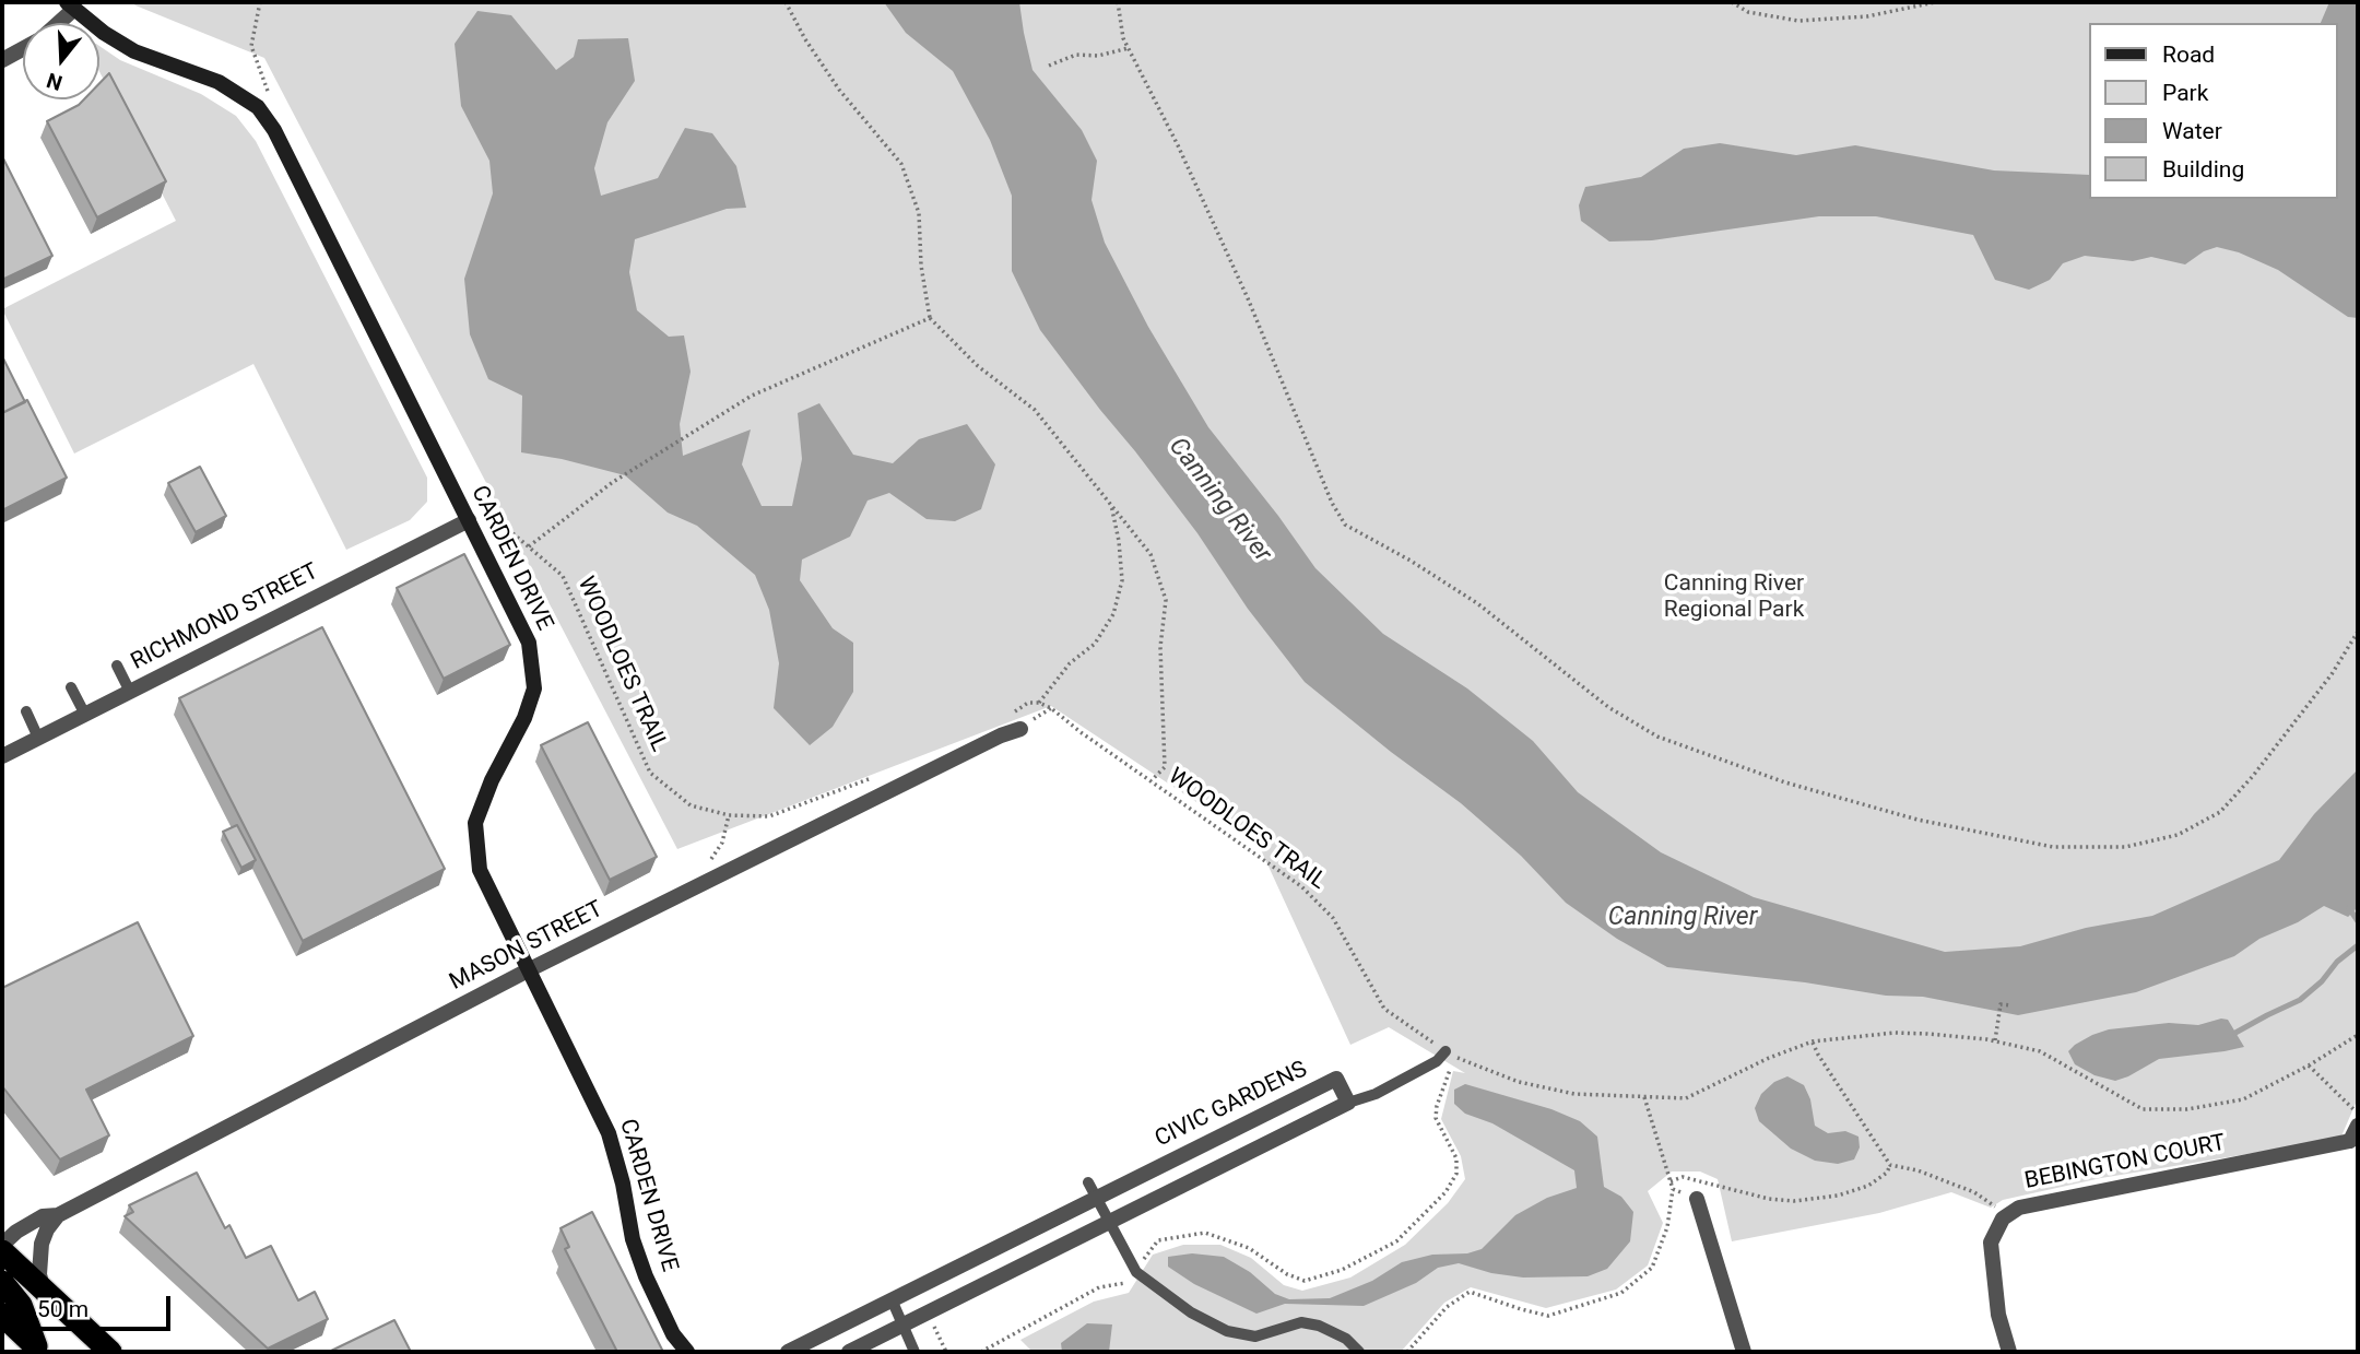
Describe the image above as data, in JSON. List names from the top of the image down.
{
  "streets": {
    "street": [
      "CARDEN DRIVE",
      "RICHMOND STREET",
      "MASON STREET",
      "CIVIC GARDENS",
      "BEBINGTON COURT"
    ],
    "path": ["WOODLOES TRAIL"]
  },
  "crossings": [
    ["CARDEN DRIVE", "RICHMOND STREET"],
    ["CARDEN DRIVE", "MASON STREET"]
  ],
  "water": ["Canning River"],
  "parks": ["Canning River Regional Park"],
  "legend": [
    "Road",
    "Park",
    "Water",
    "Building"
  ],
  "scale_bar": "50 m",
  "north": "bottom"
}
